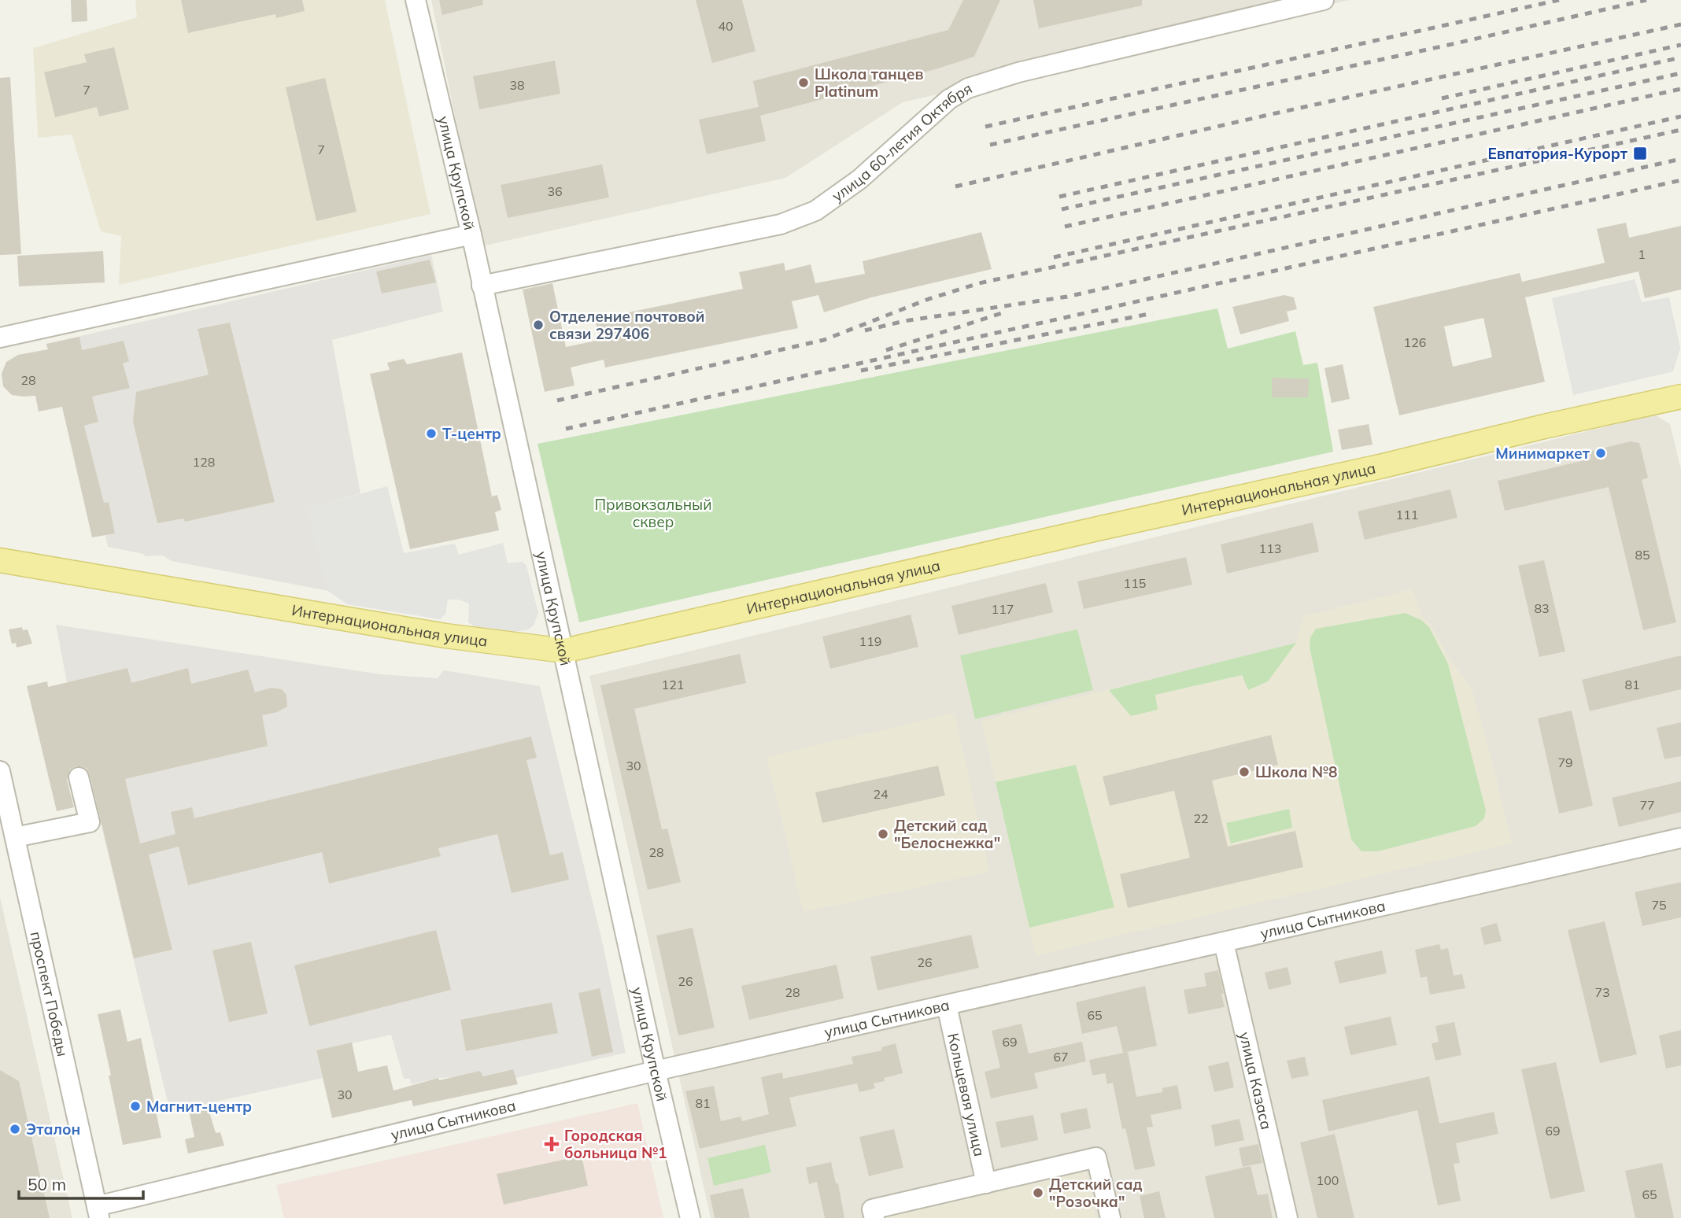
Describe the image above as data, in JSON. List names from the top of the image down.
{
  "streets": {
    "main road": ["Интернациональная улица"],
    "street": [
      "улица 60-летия Октября",
      "улица Крупской",
      "улица Сытникова",
      "проспект Победы",
      "улица Казаса",
      "Кольцевая улица"
    ]
  },
  "crossings": [
    ["улица 60-летия Октября", "улица Крупской"],
    ["улица Крупской", "Интернациональная улица"],
    ["улица Крупской", "улица Сытникова"],
    ["улица Сытникова", "проспект Победы"],
    ["улица Сытникова", "улица Казаса"],
    ["улица Сытникова", "Кольцевая улица"]
  ],
  "parks": ["Привокзальный сквер"],
  "places": {
    "other": [
      "Школа танцев Platinum",
      "Отделение почтовой связи 297406",
      "Т-центр",
      "Минимаркет",
      "Школа №8",
      "Детский сад \"Белоснежка\"",
      "Магнит-центр",
      "Эталон",
      "Детский сад \"Розочка\""
    ],
    "transit": ["Евпатория-Курорт"],
    "health": ["Городская больница №1"]
  },
  "house_numbers": [
    "40",
    "38",
    "7",
    "7",
    "36",
    "1",
    "126",
    "28",
    "128",
    "111",
    "113",
    "85",
    "115",
    "83",
    "117",
    "119",
    "121",
    "81",
    "79",
    "30",
    "24",
    "77",
    "22",
    "28",
    "75",
    "26",
    "26",
    "28",
    "73",
    "65",
    "69",
    "67",
    "30",
    "81",
    "69",
    "100",
    "65"
  ],
  "scale_bar": "50 m"
}
